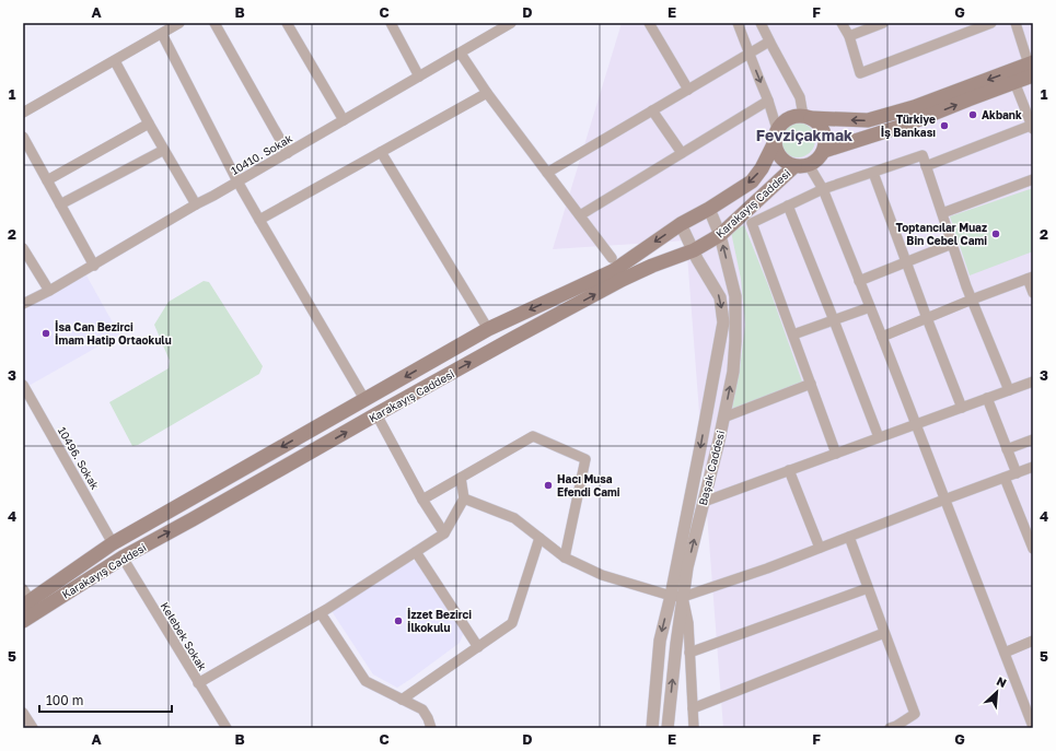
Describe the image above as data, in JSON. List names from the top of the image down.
{
  "streets": {
    "main road": ["Karakayış Caddesi"],
    "street": [
      "10410. Sokak",
      "10496. Sokak",
      "Başak Caddesi",
      "Kelebek Sokak"
    ]
  },
  "crossings": [
    ["Karakayış Caddesi", "10496. Sokak"],
    ["Karakayış Caddesi", "Başak Caddesi"],
    ["Karakayış Caddesi", "Kelebek Sokak"]
  ],
  "districts": ["Fevziçakmak"],
  "places": [
    "Akbank",
    "Türkiye İş Bankası",
    "Toptancılar Muaz Bin Cebel Cami",
    "İsa Can Bezirci İmam Hatip Ortaokulu",
    "Hacı Musa Efendi Cami",
    "İzzet Bezirci İlkokulu"
  ],
  "scale_bar": "100 m",
  "north": "top right",
  "grid": {
    "columns": [
      "A",
      "B",
      "C",
      "D",
      "E",
      "F",
      "G"
    ],
    "rows": [
      "1",
      "2",
      "3",
      "4",
      "5"
    ]
  }
}
